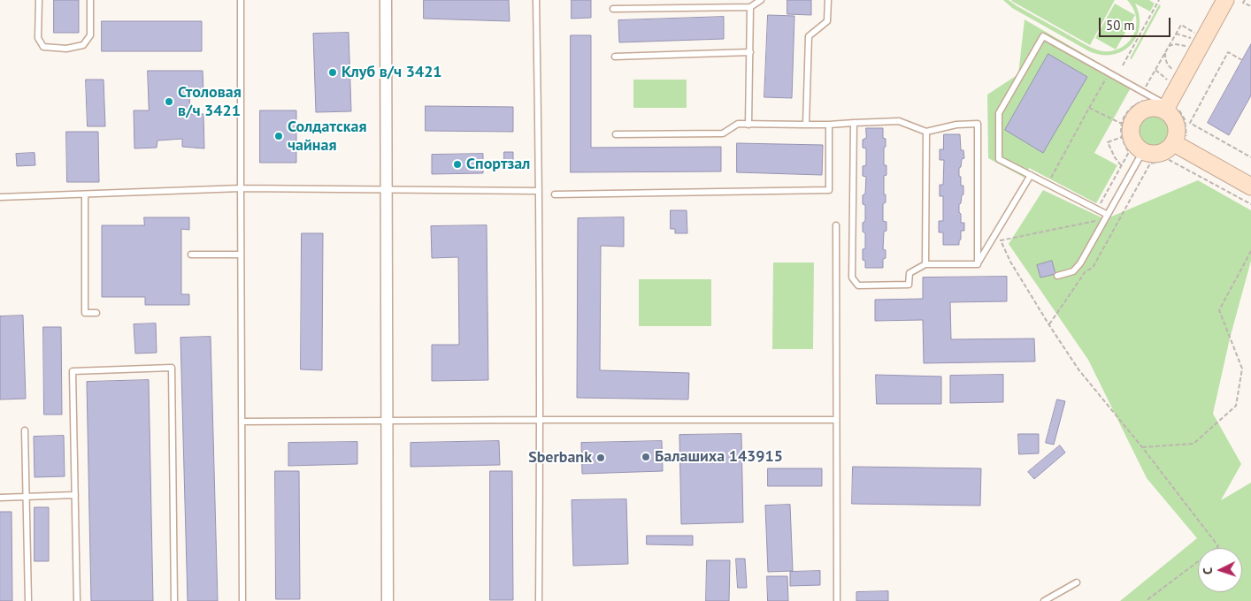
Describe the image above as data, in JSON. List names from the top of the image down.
{
  "places": [
    "Клуб в/ч 3421",
    "Столовая в/ч 3421",
    "Солдатская чайная",
    "Спортзал",
    "Балашиха 143915",
    "Sberbank"
  ],
  "scale_bar": "50 m",
  "north": "left"
}
